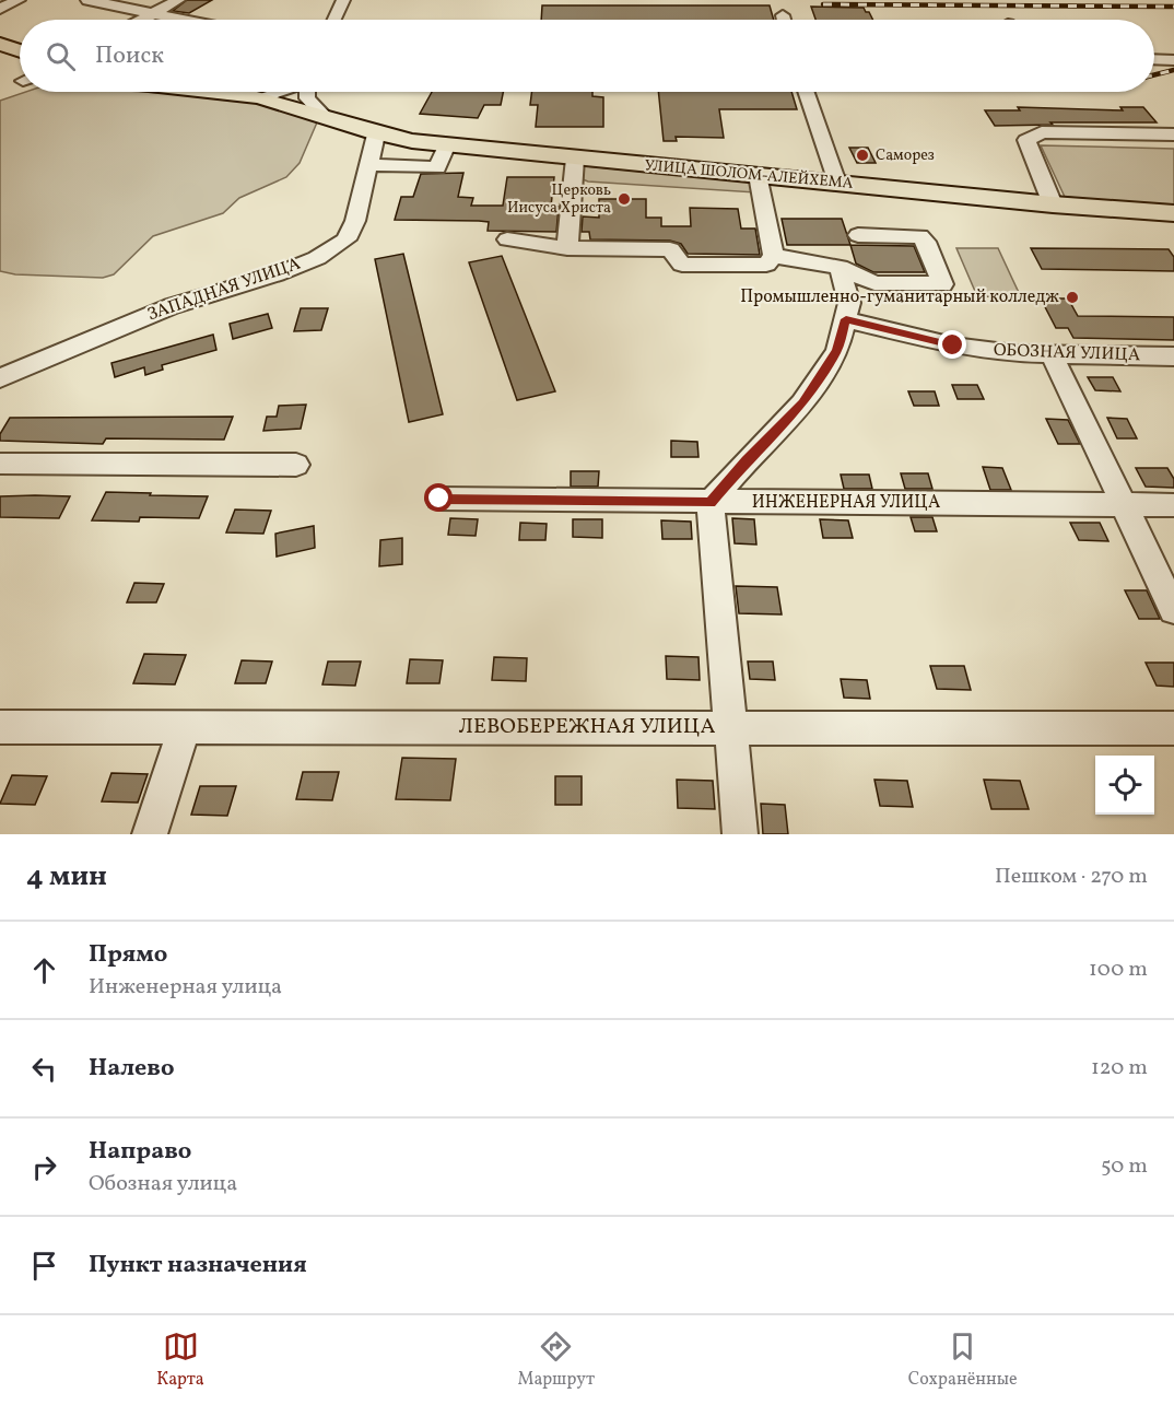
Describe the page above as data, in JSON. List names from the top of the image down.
{
  "streets": {
    "main road": ["УЛИЦА ШОЛОМ-АЛЕЙХЕМА"],
    "street": [
      "ЗАПАДНАЯ УЛИЦА",
      "ОБОЗНАЯ УЛИЦА",
      "ИНЖЕНЕРНАЯ УЛИЦА",
      "ЛЕВОБЕРЕЖНАЯ УЛИЦА"
    ]
  },
  "crossings": [
    ["УЛИЦА ШОЛОМ-АЛЕЙХЕМА", "ЗАПАДНАЯ УЛИЦА"]
  ],
  "places": ["Саморез", "Церковь Иисуса Христа", "Промышленно-гуманитарный колледж"],
  "page": {
    "search": "Поиск",
    "heading": ["4 мин", "Пешком · 270 m"],
    "list": [
      ["Прямо", "Инженерная улица", "100 m"],
      ["Налево", "120 m"],
      ["Направо", "Обозная улица", "50 m"],
      "Пункт назначения"
    ],
    "nav": ["Карта", "Маршрут", "Сохранённые"]
  }
}
